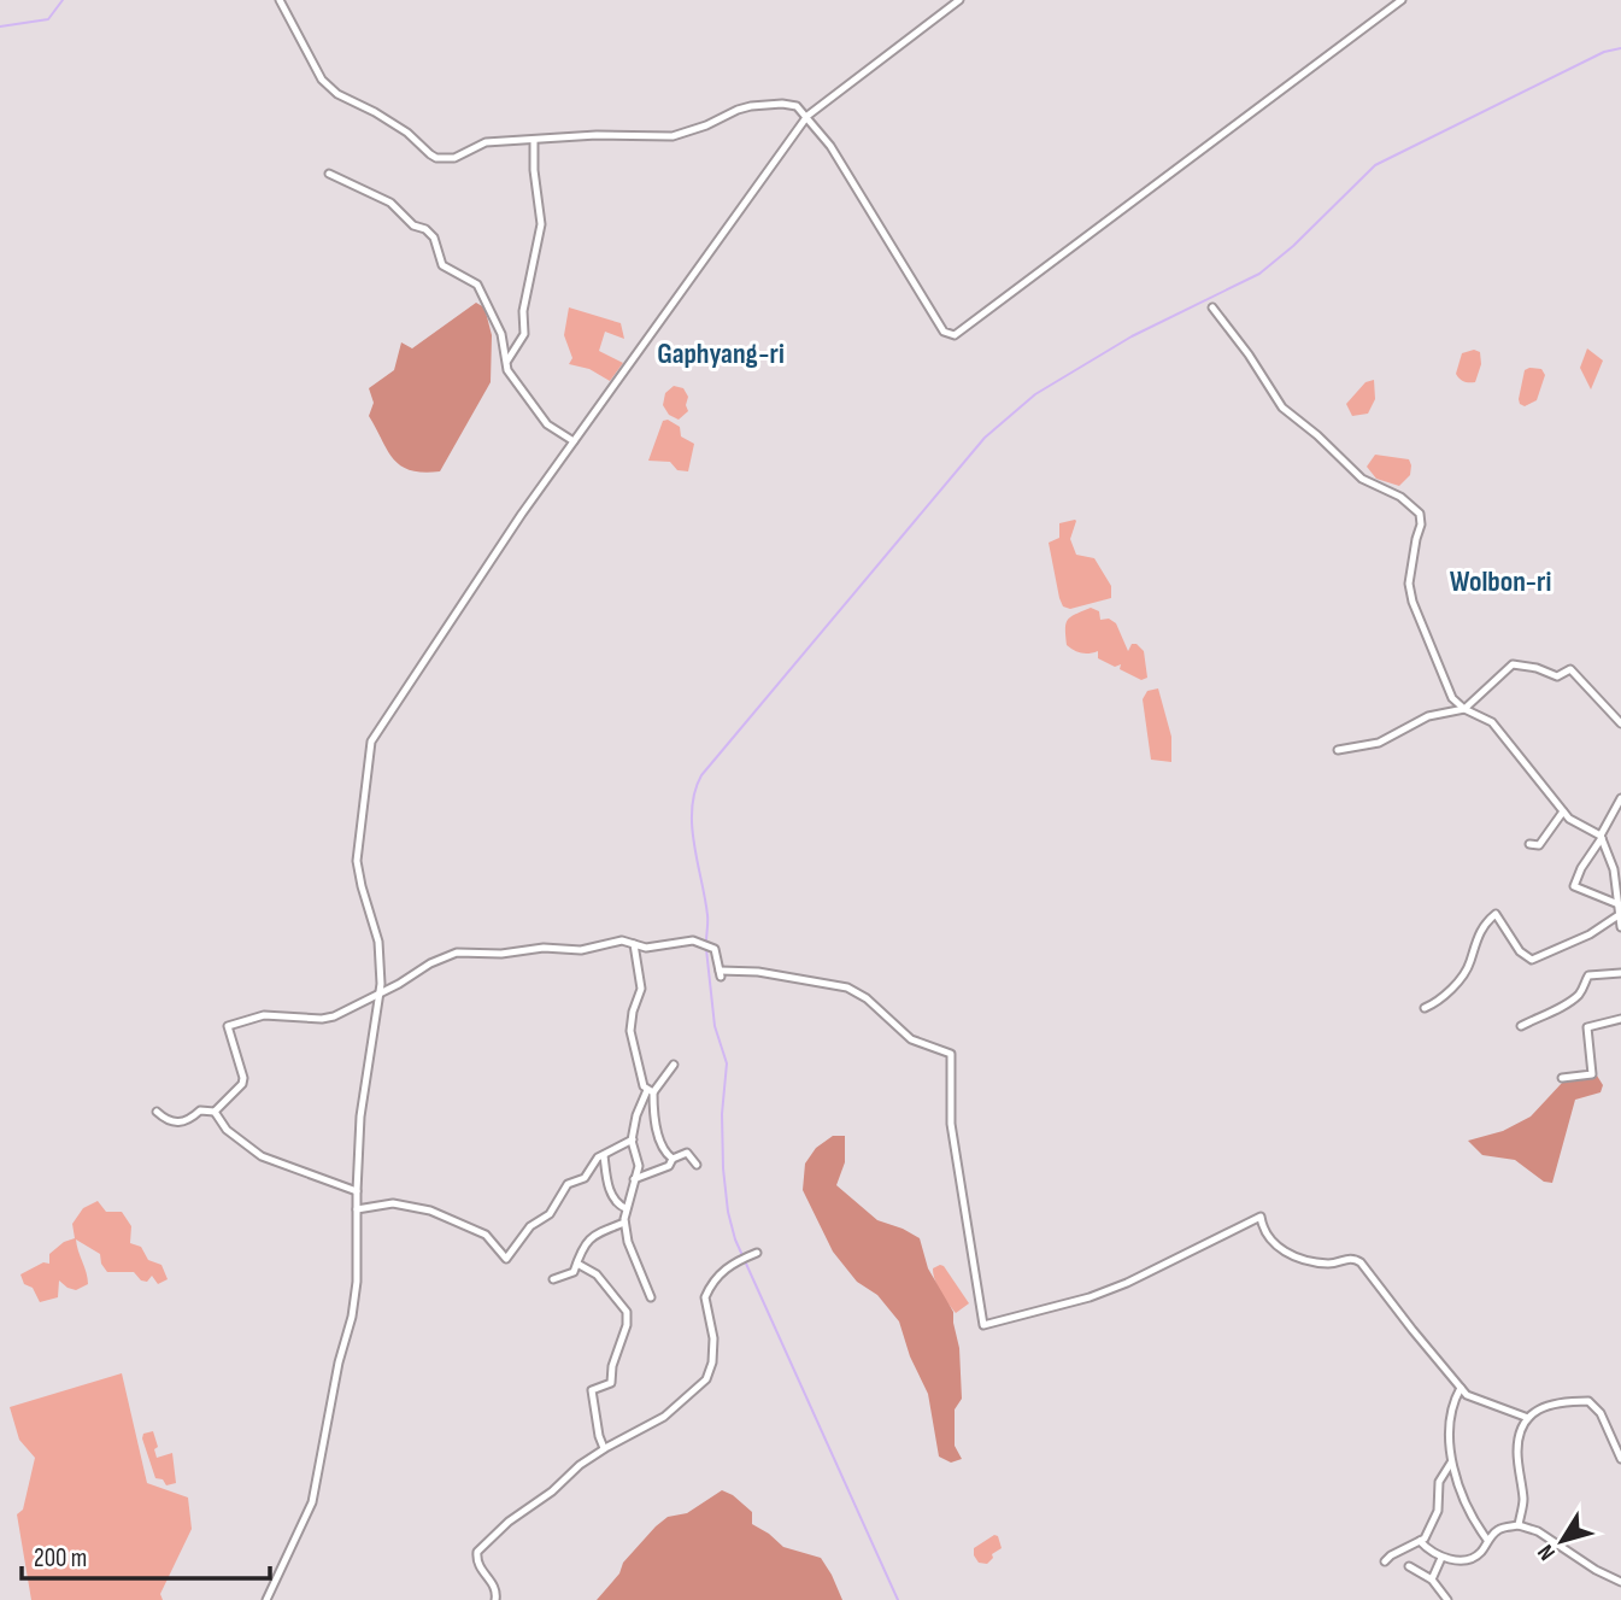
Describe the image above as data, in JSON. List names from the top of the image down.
{
  "districts": ["Gaphyang-ri", "Wolbon-ri"],
  "scale_bar": "200 m",
  "north": "bottom left"
}
